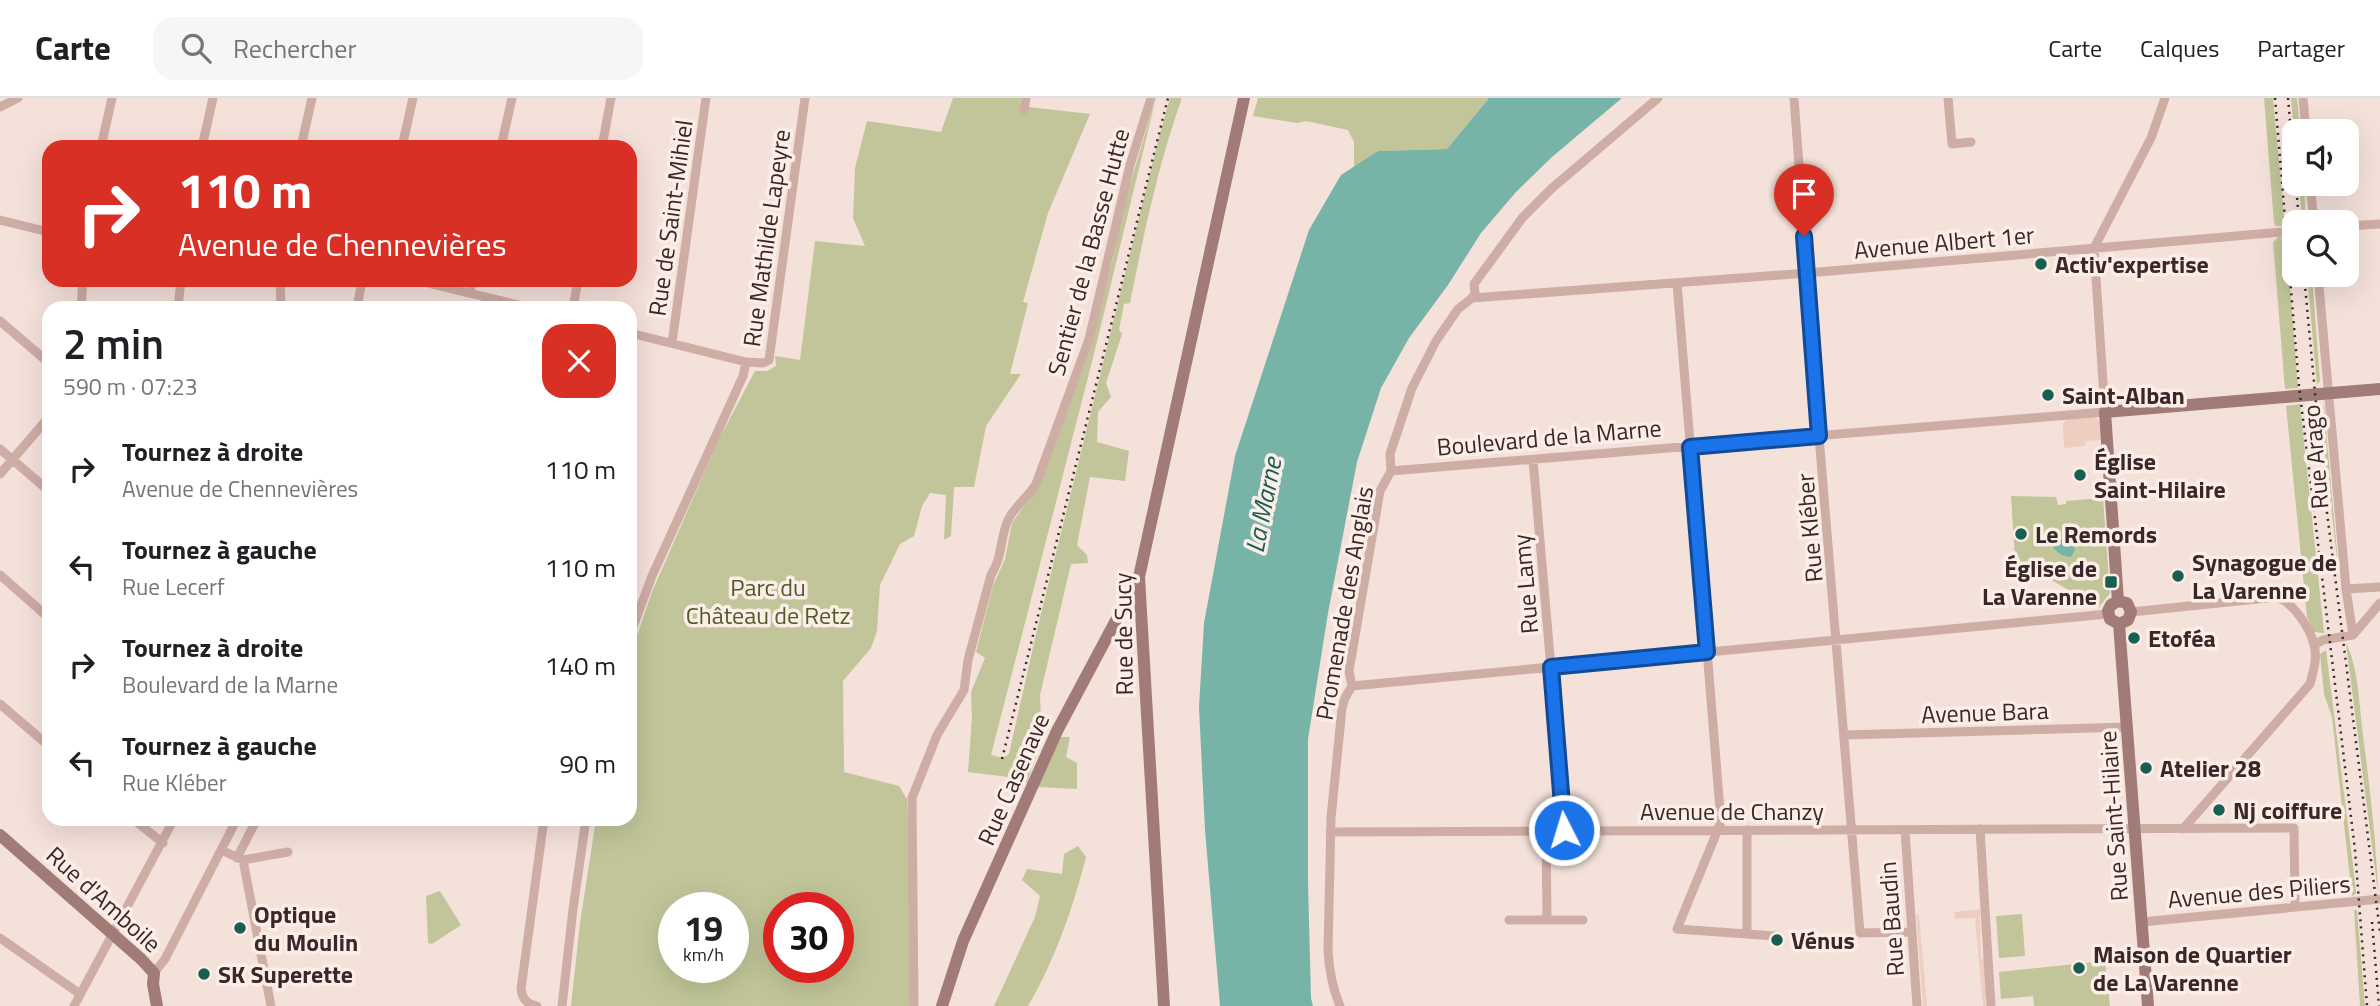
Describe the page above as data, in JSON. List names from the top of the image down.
{
  "streets": {
    "street": [
      "Rue de Saint-Mihiel",
      "Rue Mathilde Lapeyre",
      "Avenue Albert 1er",
      "Sentier de la Basse Hutte",
      "Boulevard de la Marne",
      "Rue Arago",
      "Rue Kléber",
      "Rue Lamy",
      "Promenade des Anglais",
      "Rue de Sucy",
      "Avenue Bara",
      "Rue Casenave",
      "Avenue de Chanzy",
      "Rue Saint-Hilaire",
      "Avenue des Piliers",
      "Rue d'Amboile",
      "Rue Baudin"
    ]
  },
  "crossings": [
    ["Avenue Albert 1er", "Rue Kléber"],
    ["Avenue Albert 1er", "Promenade des Anglais"],
    ["Boulevard de la Marne", "Rue Arago"],
    ["Boulevard de la Marne", "Rue Kléber"],
    ["Boulevard de la Marne", "Rue Lamy"],
    ["Boulevard de la Marne", "Promenade des Anglais"],
    ["Rue Kléber", "Avenue Bara"],
    ["Rue Kléber", "Avenue de Chanzy"],
    ["Rue Kléber", "Rue Baudin"],
    ["Rue Lamy", "Avenue de Chanzy"],
    ["Promenade des Anglais", "Avenue de Chanzy"],
    ["Rue de Sucy", "Rue Casenave"],
    ["Avenue Bara", "Rue Saint-Hilaire"],
    ["Avenue de Chanzy", "Rue Saint-Hilaire"],
    ["Avenue de Chanzy", "Avenue des Piliers"],
    ["Avenue de Chanzy", "Rue Baudin"],
    ["Rue Saint-Hilaire", "Avenue des Piliers"]
  ],
  "water": ["La Marne"],
  "parks": ["Parc du Château de Retz"],
  "places": {
    "other": [
      "Activ'expertise",
      "Saint-Alban",
      "Église Saint-Hilaire",
      "Le Remords",
      "Synagogue de La Varenne",
      "Etoféa",
      "Atelier 28",
      "Nj coiffure",
      "Optique du Moulin",
      "Vénus",
      "Maison de Quartier de La Varenne",
      "SK Superette"
    ],
    "transit": ["Église de La Varenne"]
  },
  "page": {
    "header": "Carte",
    "search": "Rechercher",
    "nav": ["Carte", "Calques", "Partager"],
    "turn": ["110 m", "Avenue de Chennevières"],
    "heading": ["2 min", "590 m · 07:23"],
    "list": [
      {
        "name": "Tournez à droite",
        "note": "Avenue de Chennevières",
        "value": "110 m"
      },
      {
        "name": "Tournez à gauche",
        "note": "Rue Lecerf",
        "value": "110 m"
      },
      {
        "name": "Tournez à droite",
        "note": "Boulevard de la Marne",
        "value": "140 m"
      },
      {
        "name": "Tournez à gauche",
        "note": "Rue Kléber",
        "value": "90 m"
      }
    ],
    "speed": "19 km/h",
    "limit": "30"
  }
}
